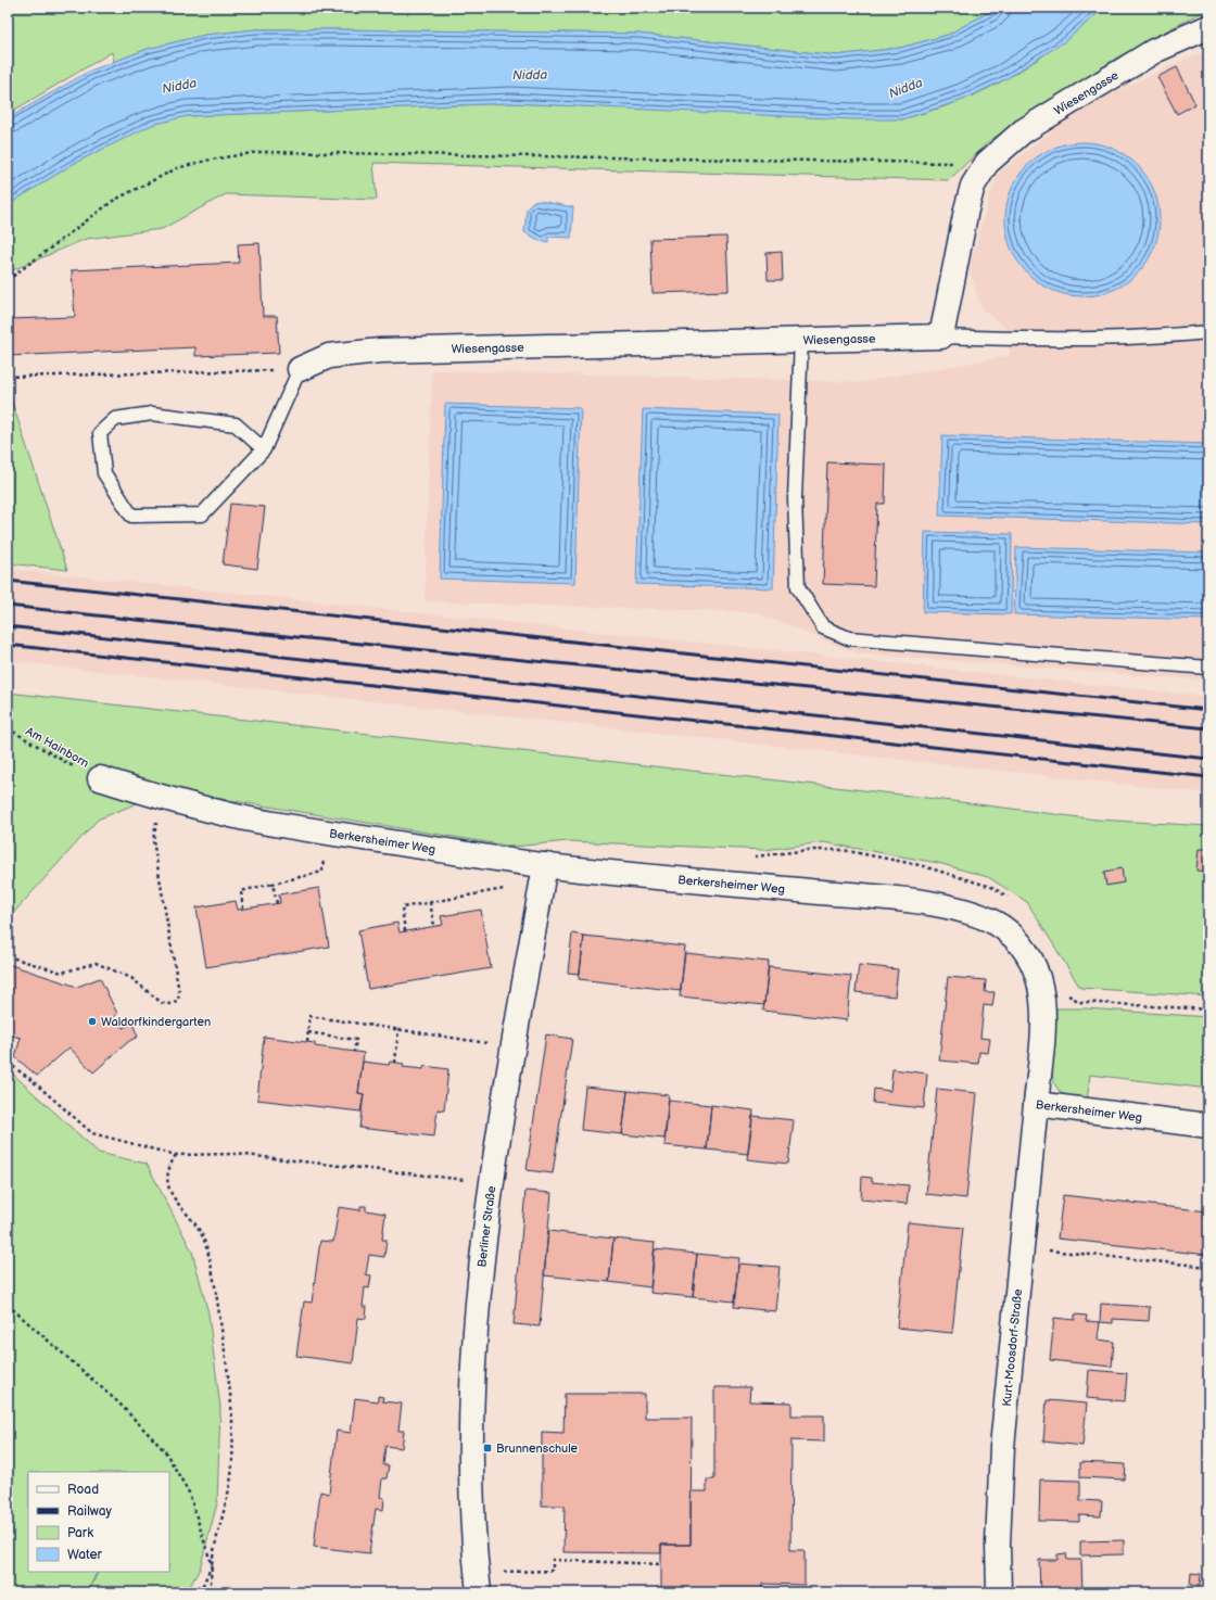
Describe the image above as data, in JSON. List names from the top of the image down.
{
  "streets": {
    "street": [
      "Wiesengasse",
      "Berkersheimer Weg",
      "Berliner Straße",
      "Kurt-Moosdorf-Straße"
    ],
    "path": ["Am Hainborn"]
  },
  "crossings": [
    ["Am Hainborn", "Berkersheimer Weg"],
    ["Berkersheimer Weg", "Berliner Straße"],
    ["Berkersheimer Weg", "Kurt-Moosdorf-Straße"]
  ],
  "water": ["Nidda"],
  "places": {
    "other": ["Waldorfkindergarten"],
    "transit": ["Brunnenschule"]
  },
  "legend": [
    "Road",
    "Railway",
    "Park",
    "Water"
  ]
}
